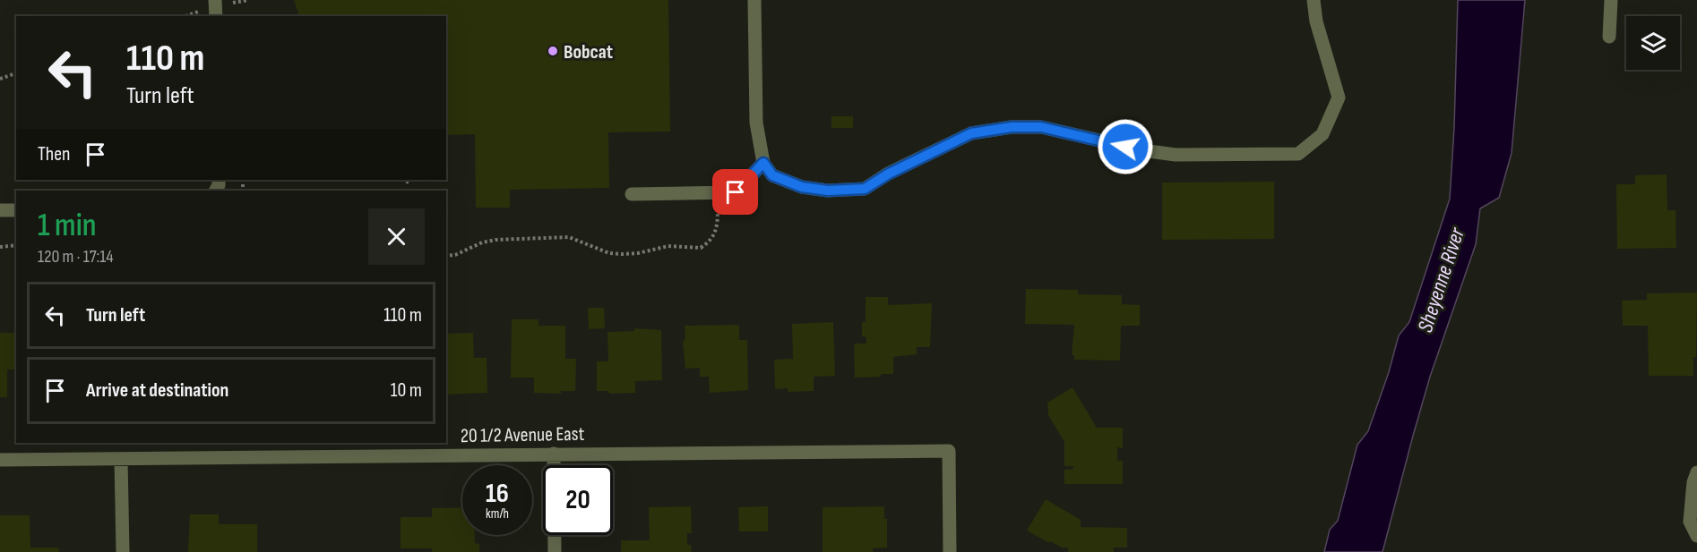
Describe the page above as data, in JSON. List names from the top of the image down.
{
  "streets": {
    "street": ["20 1/2 Avenue East"]
  },
  "water": ["Sheyenne River"],
  "places": ["Bobcat"],
  "page": {
    "turn": ["110 m", "Turn left"],
    "then": "Then",
    "heading": ["1 min", "120 m · 17:14"],
    "list": [
      {
        "name": "Turn left",
        "value": "110 m"
      },
      {
        "name": "Arrive at destination",
        "value": "10 m"
      }
    ],
    "speed": "16 km/h",
    "limit": "20"
  }
}
